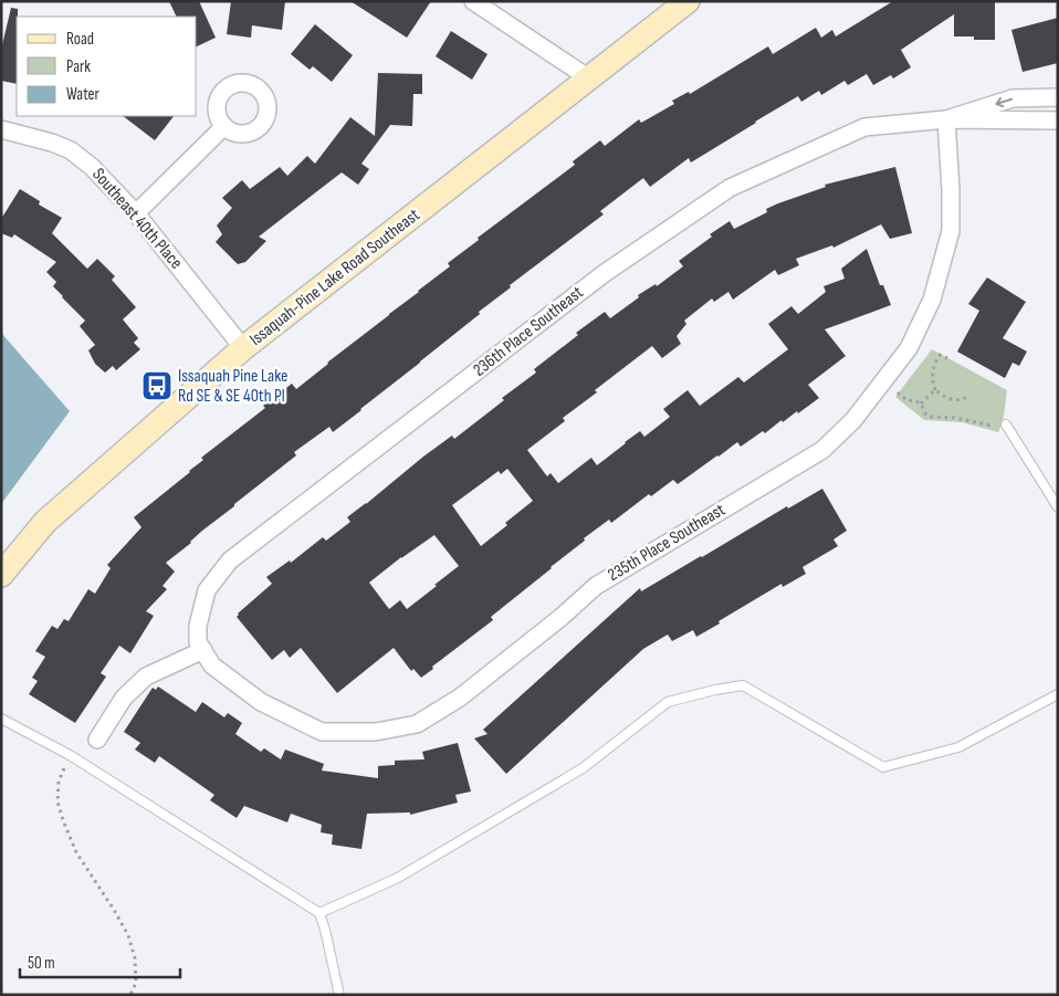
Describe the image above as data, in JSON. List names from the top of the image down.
{
  "streets": {
    "main road": ["Issaquah-Pine Lake Road Southeast"],
    "street": ["Southeast 40th Place", "236th Place Southeast", "235th Place Southeast"]
  },
  "crossings": [
    ["Southeast 40th Place", "Issaquah-Pine Lake Road Southeast"],
    ["236th Place Southeast", "235th Place Southeast"]
  ],
  "places": {
    "bus stop": ["Issaquah Pine Lake Rd SE & SE 40th Pl"]
  },
  "legend": ["Road", "Park", "Water"],
  "scale_bar": "50 m"
}
